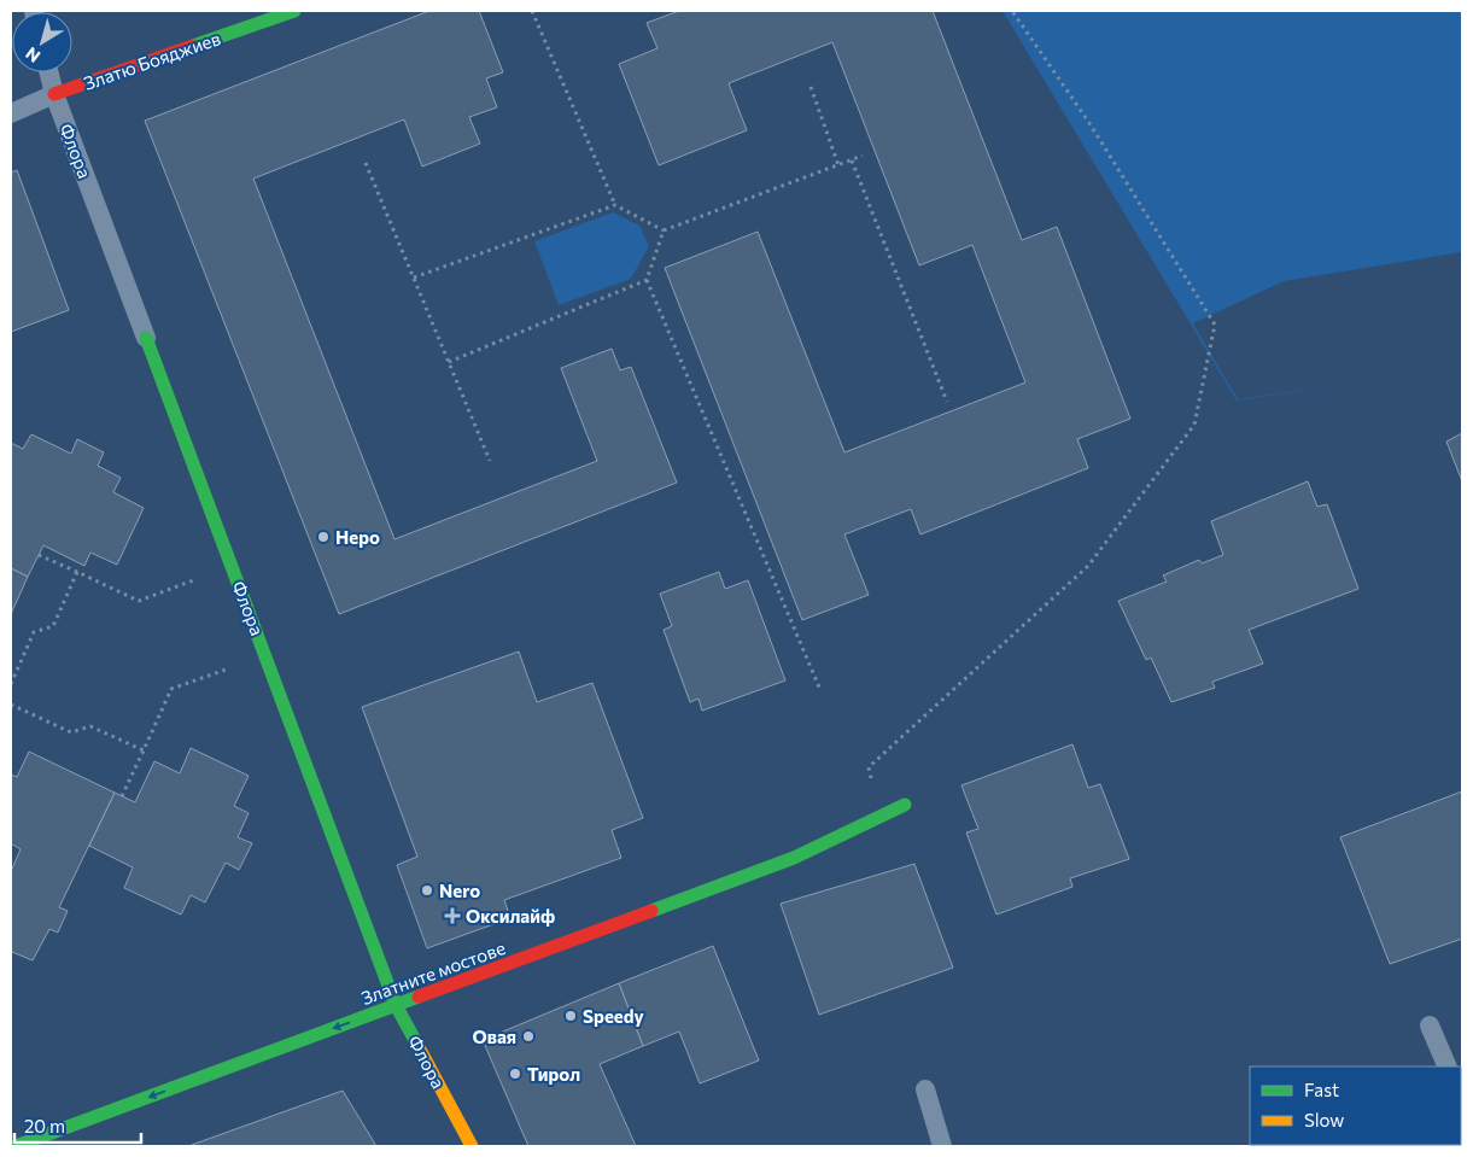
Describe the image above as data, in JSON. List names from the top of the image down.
{
  "streets": {
    "street": ["Златю Бояджиев", "Флора", "Златните мостове"]
  },
  "crossings": [
    ["Златю Бояджиев", "Флора"],
    ["Флора", "Златните мостове"]
  ],
  "one_way": ["Златните мостове"],
  "places": {
    "other": [
      "Неро",
      "Nero",
      "Speedy",
      "Овая",
      "Тирол"
    ],
    "health": ["Оксилайф"]
  },
  "legend": ["Fast", "Slow"],
  "scale_bar": "20 m",
  "north": "bottom left"
}
